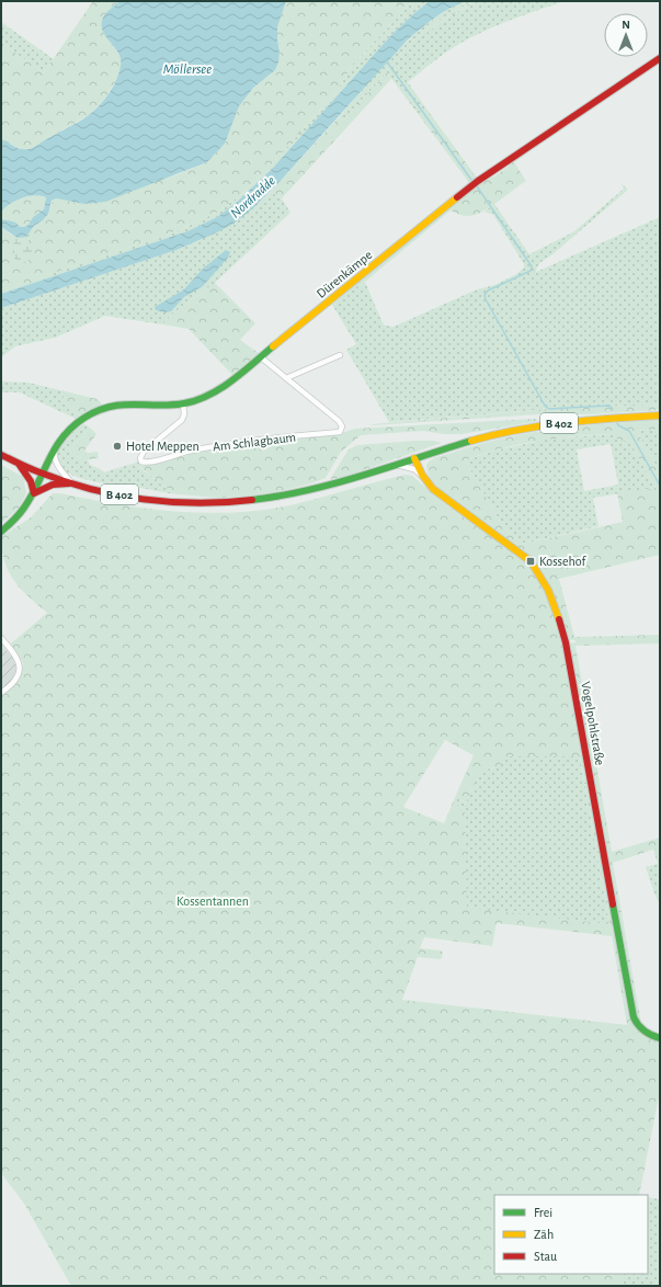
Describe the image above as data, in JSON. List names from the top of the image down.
{
  "streets": {
    "street": [
      "Dürenkämpe",
      "B 402",
      "Am Schlagbaum",
      "Vogelpohlstraße"
    ]
  },
  "crossings": [
    ["Dürenkämpe", "B 402"],
    ["Dürenkämpe", "Am Schlagbaum"],
    ["B 402", "Vogelpohlstraße"]
  ],
  "water": ["Möllersee", "Nordradde"],
  "parks": ["Kossentannen"],
  "places": {
    "other": ["Hotel Meppen"],
    "transit": ["Kossehof"]
  },
  "legend": ["Frei", "Zäh", "Stau"],
  "north": "top"
}
